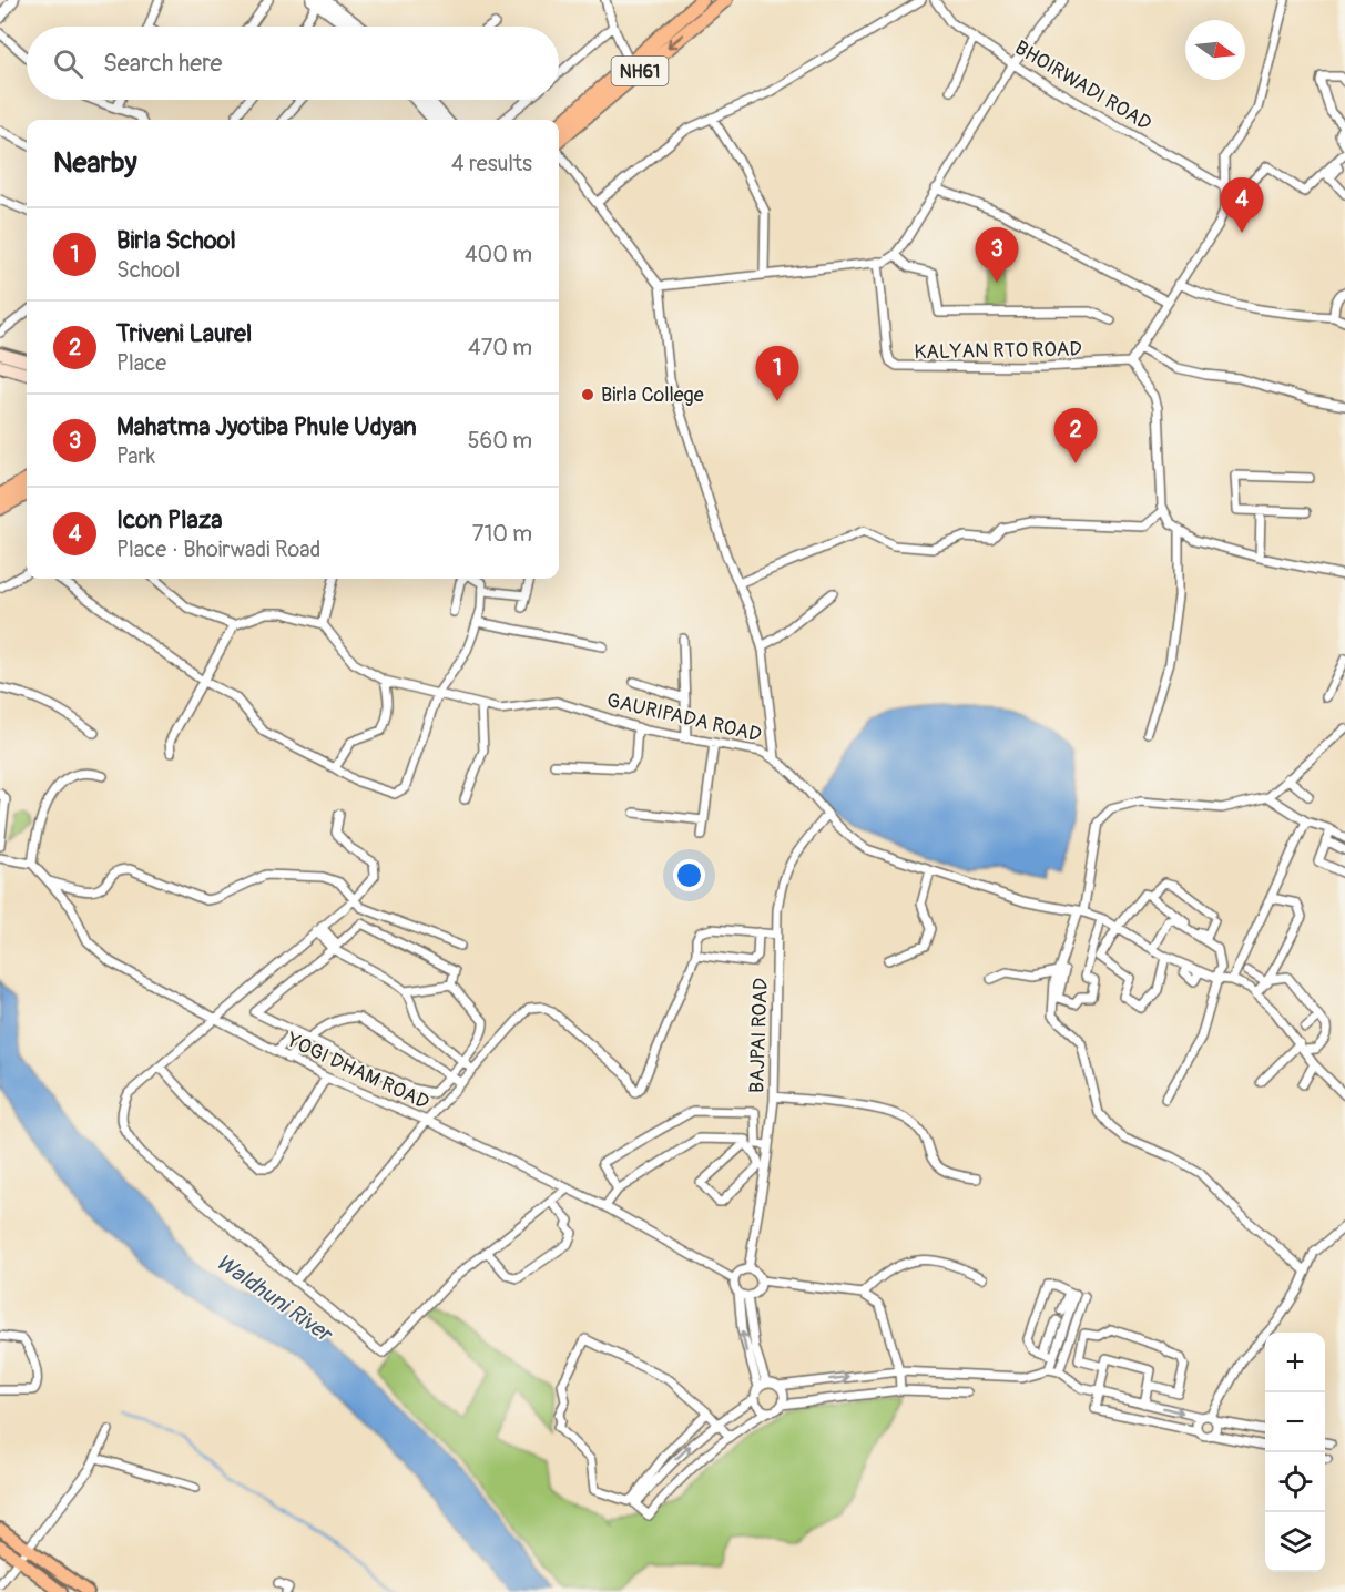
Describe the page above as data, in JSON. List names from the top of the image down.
{
  "streets": {
    "highway": ["NH61"],
    "street": [
      "BHOIRWADI ROAD",
      "KALYAN RTO ROAD",
      "GAURIPADA ROAD",
      "BAJPAI ROAD",
      "YOGI DHAM ROAD"
    ]
  },
  "crossings": [
    ["GAURIPADA ROAD", "BAJPAI ROAD"],
    ["BAJPAI ROAD", "YOGI DHAM ROAD"]
  ],
  "water": ["Waldhuni River"],
  "places": ["Birla College"],
  "north": "right",
  "page": {
    "search": "Search here",
    "heading": ["Nearby", "4 results"],
    "pins": [
      "4",
      "3",
      "1",
      "2"
    ],
    "list": [
      {
        "mark": "1",
        "name": "Birla School",
        "note": "School",
        "value": "400 m"
      },
      {
        "mark": "2",
        "name": "Triveni Laurel",
        "note": "Place",
        "value": "470 m"
      },
      {
        "mark": "3",
        "name": "Mahatma Jyotiba Phule Udyan",
        "note": "Park",
        "value": "560 m"
      },
      {
        "mark": "4",
        "name": "Icon Plaza",
        "note": "Place · Bhoirwadi Road",
        "value": "710 m"
      }
    ],
    "map_buttons": ["+", "−"]
  }
}
